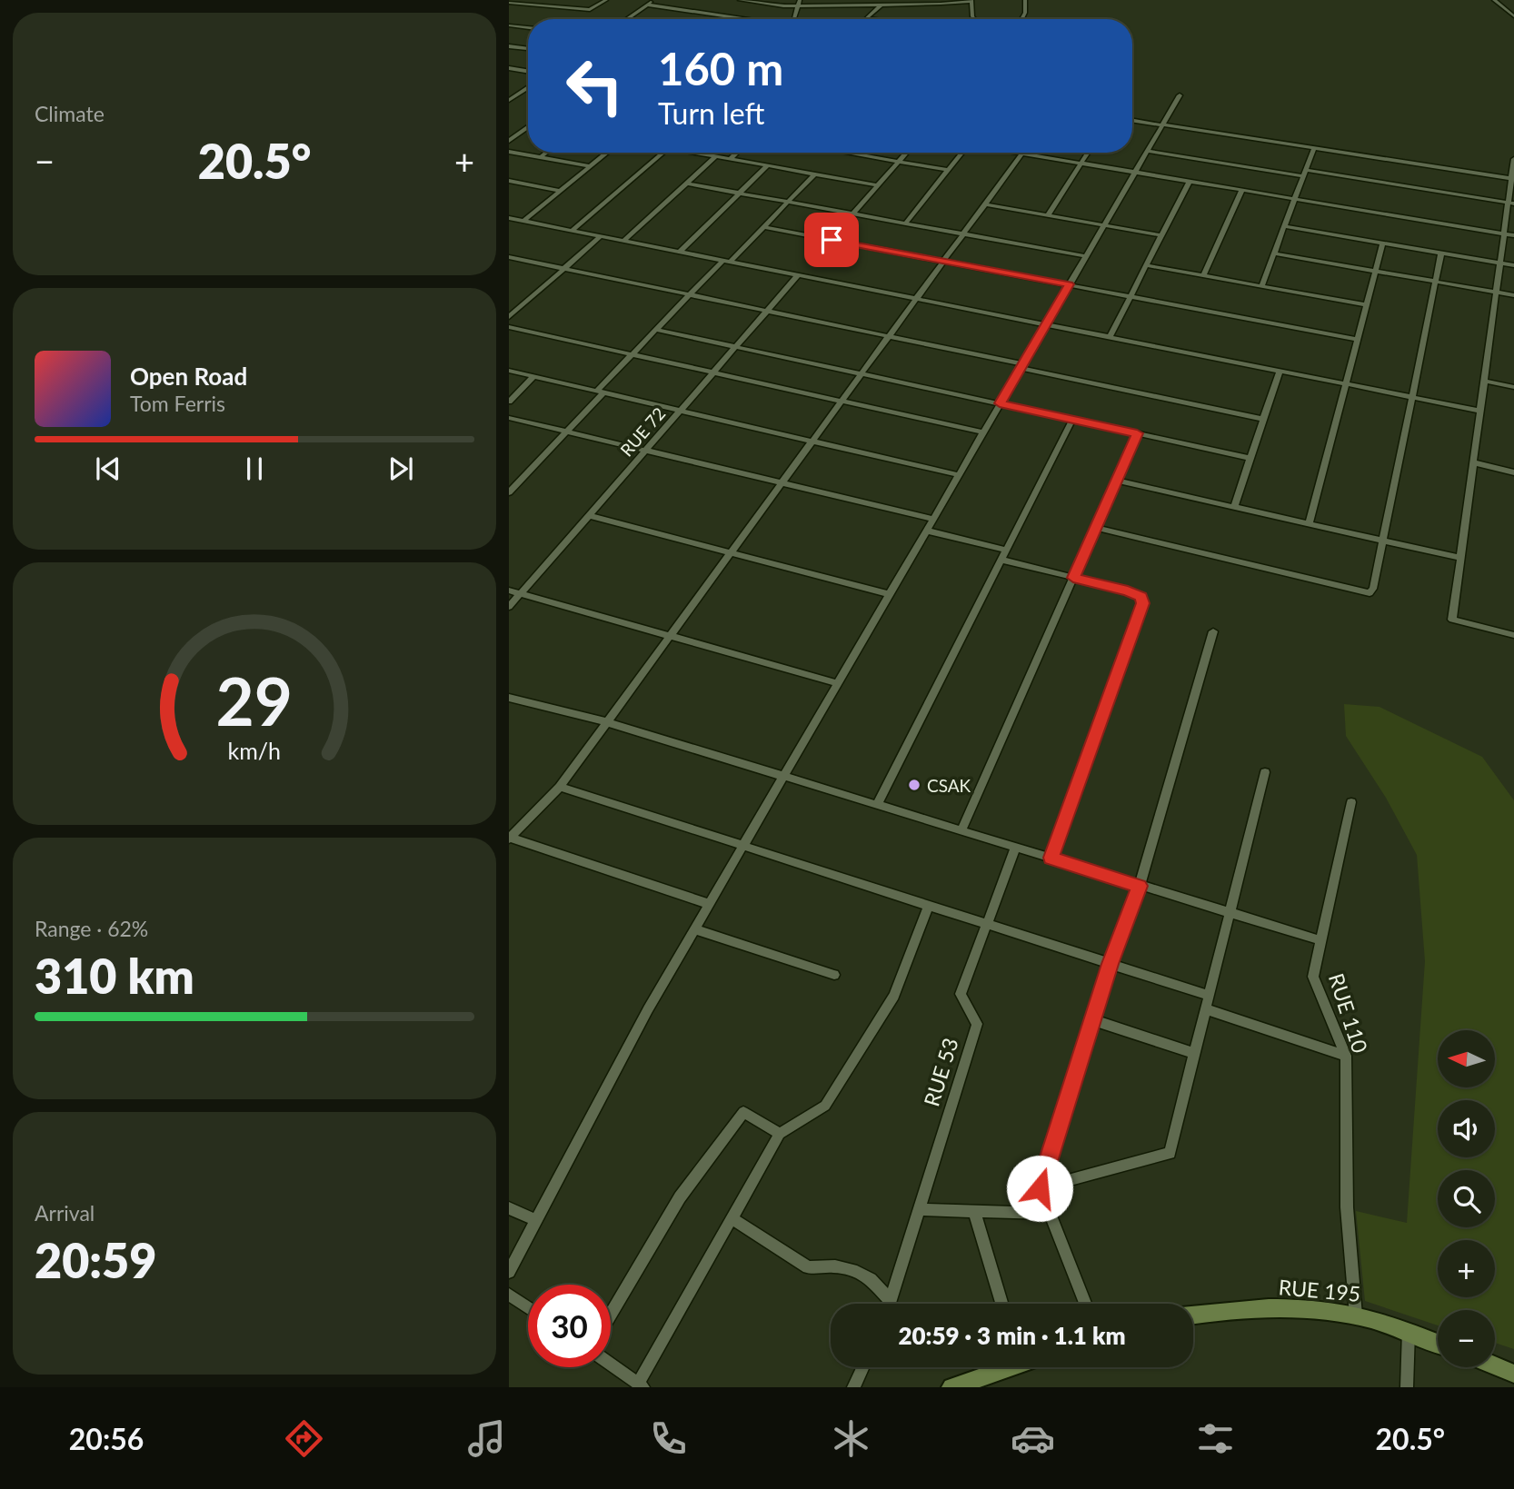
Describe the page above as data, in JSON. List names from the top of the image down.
{
  "streets": {
    "street": [
      "RUE 72",
      "RUE 110",
      "RUE 53",
      "RUE 195"
    ]
  },
  "crossings": [
    ["RUE 110", "RUE 195"]
  ],
  "places": ["CSAK"],
  "north": "left",
  "page": {
    "tile": [
      "Climate",
      ["Range · 62%", "310 km"],
      ["Arrival", "20:59"]
    ],
    "turn": ["160 m", "Turn left"],
    "heat": ["−", "20.5°", "+"],
    "song": ["Open Road", "Tom Ferris"],
    "map_buttons": ["+", "−"],
    "limit": "30",
    "trip": "20:59 · 3 min · 1.1 km",
    "tabs": ["20:56", "20.5°"],
    "gauge": ["29", "km/h"]
  }
}
